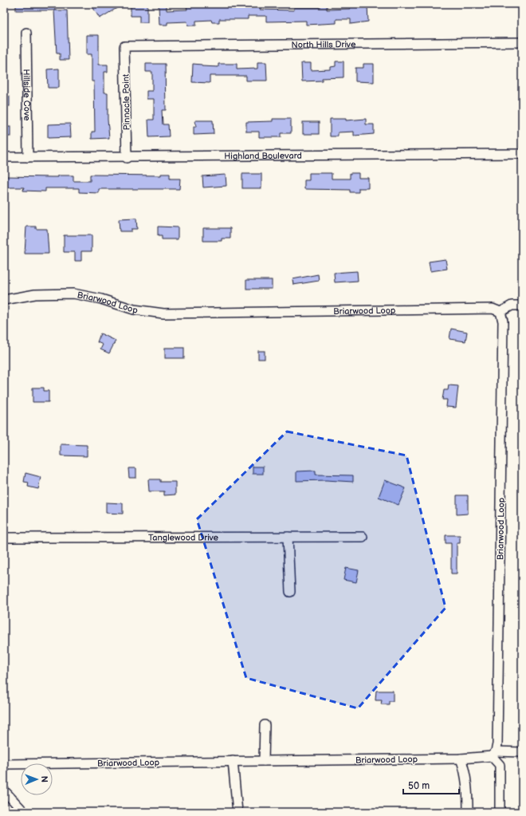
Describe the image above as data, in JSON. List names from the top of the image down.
{
  "streets": {
    "street": [
      "North Hills Drive",
      "Hillside Cove",
      "Pinnacle Point",
      "Highland Boulevard",
      "Briarwood Loop",
      "Tanglewood Drive"
    ]
  },
  "crossings": [
    ["North Hills Drive", "Pinnacle Point"],
    ["Hillside Cove", "Highland Boulevard"],
    ["Pinnacle Point", "Highland Boulevard"]
  ],
  "scale_bar": "50 m",
  "north": "right"
}
